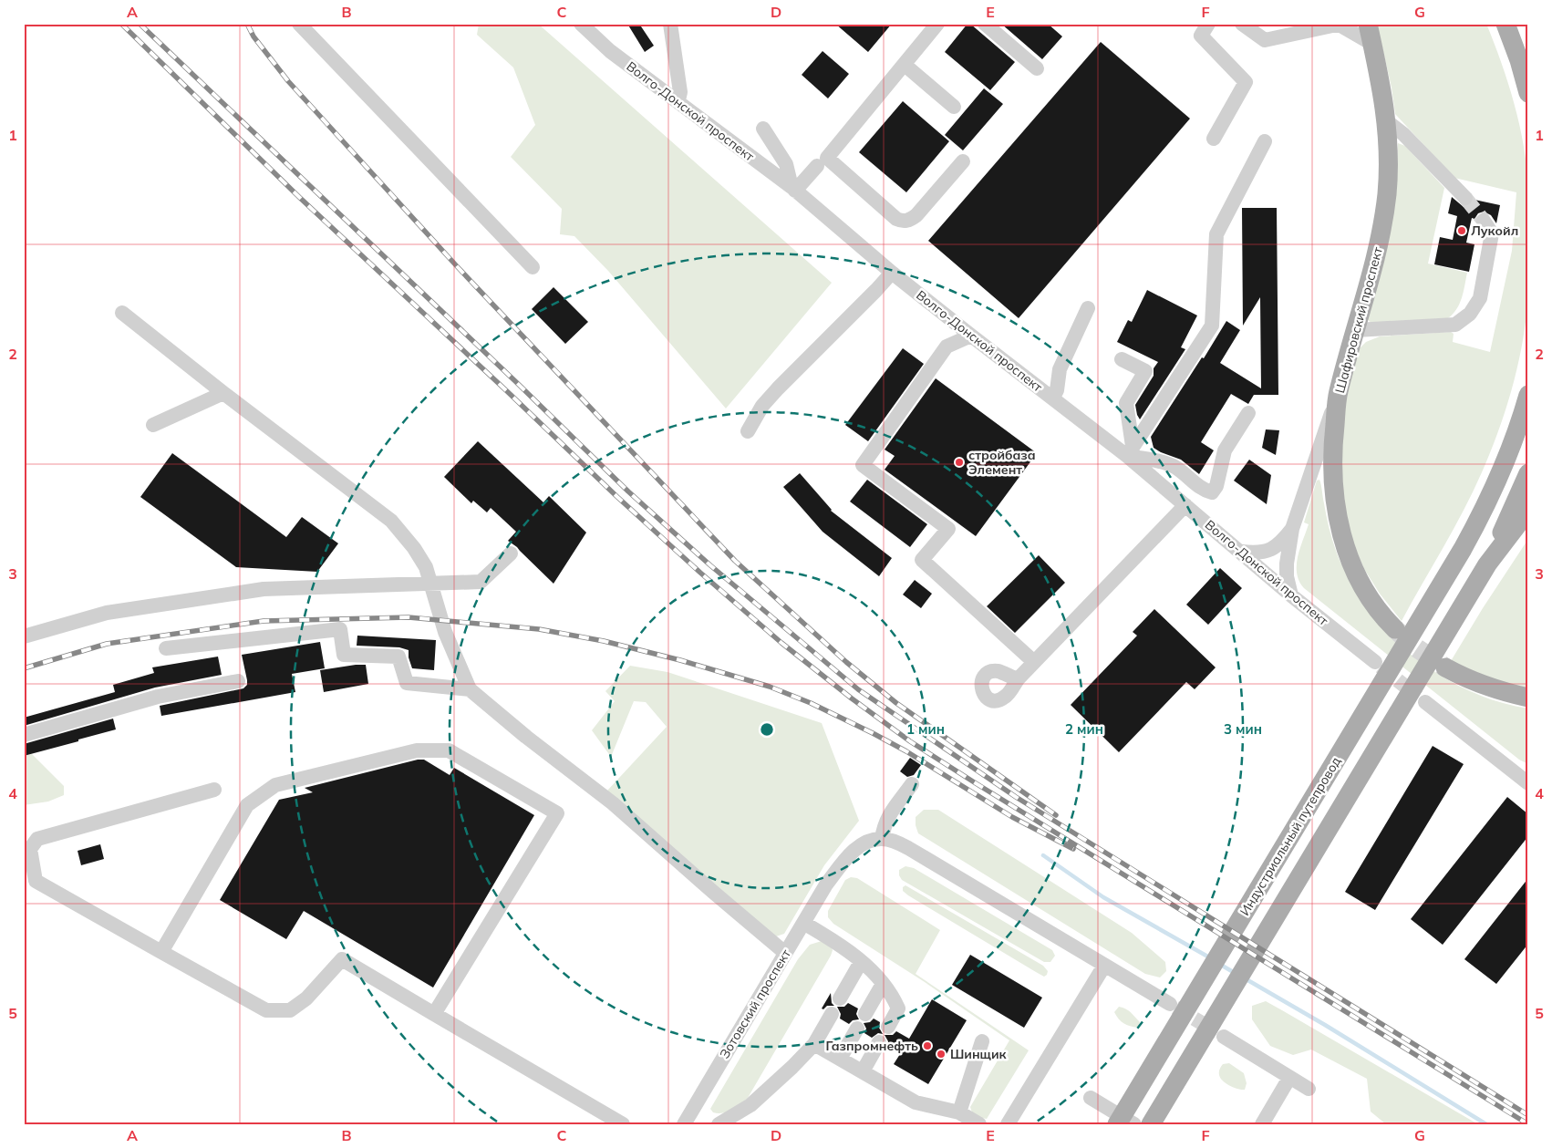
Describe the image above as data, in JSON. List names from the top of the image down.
{
  "streets": {
    "main road": ["Шафировский проспект", "Индустриальный путепровод"],
    "street": ["Волго-Донской проспект", "Зотовский проспект"]
  },
  "places": [
    "Лукойл",
    "стройбаза Элемент",
    "Газпромнефть",
    "Шинщик"
  ],
  "grid": {
    "columns": [
      "A",
      "B",
      "C",
      "D",
      "E",
      "F",
      "G"
    ],
    "rows": [
      "1",
      "2",
      "3",
      "4",
      "5"
    ]
  },
  "rings": ["1 мин", "2 мин", "3 мин"]
}
